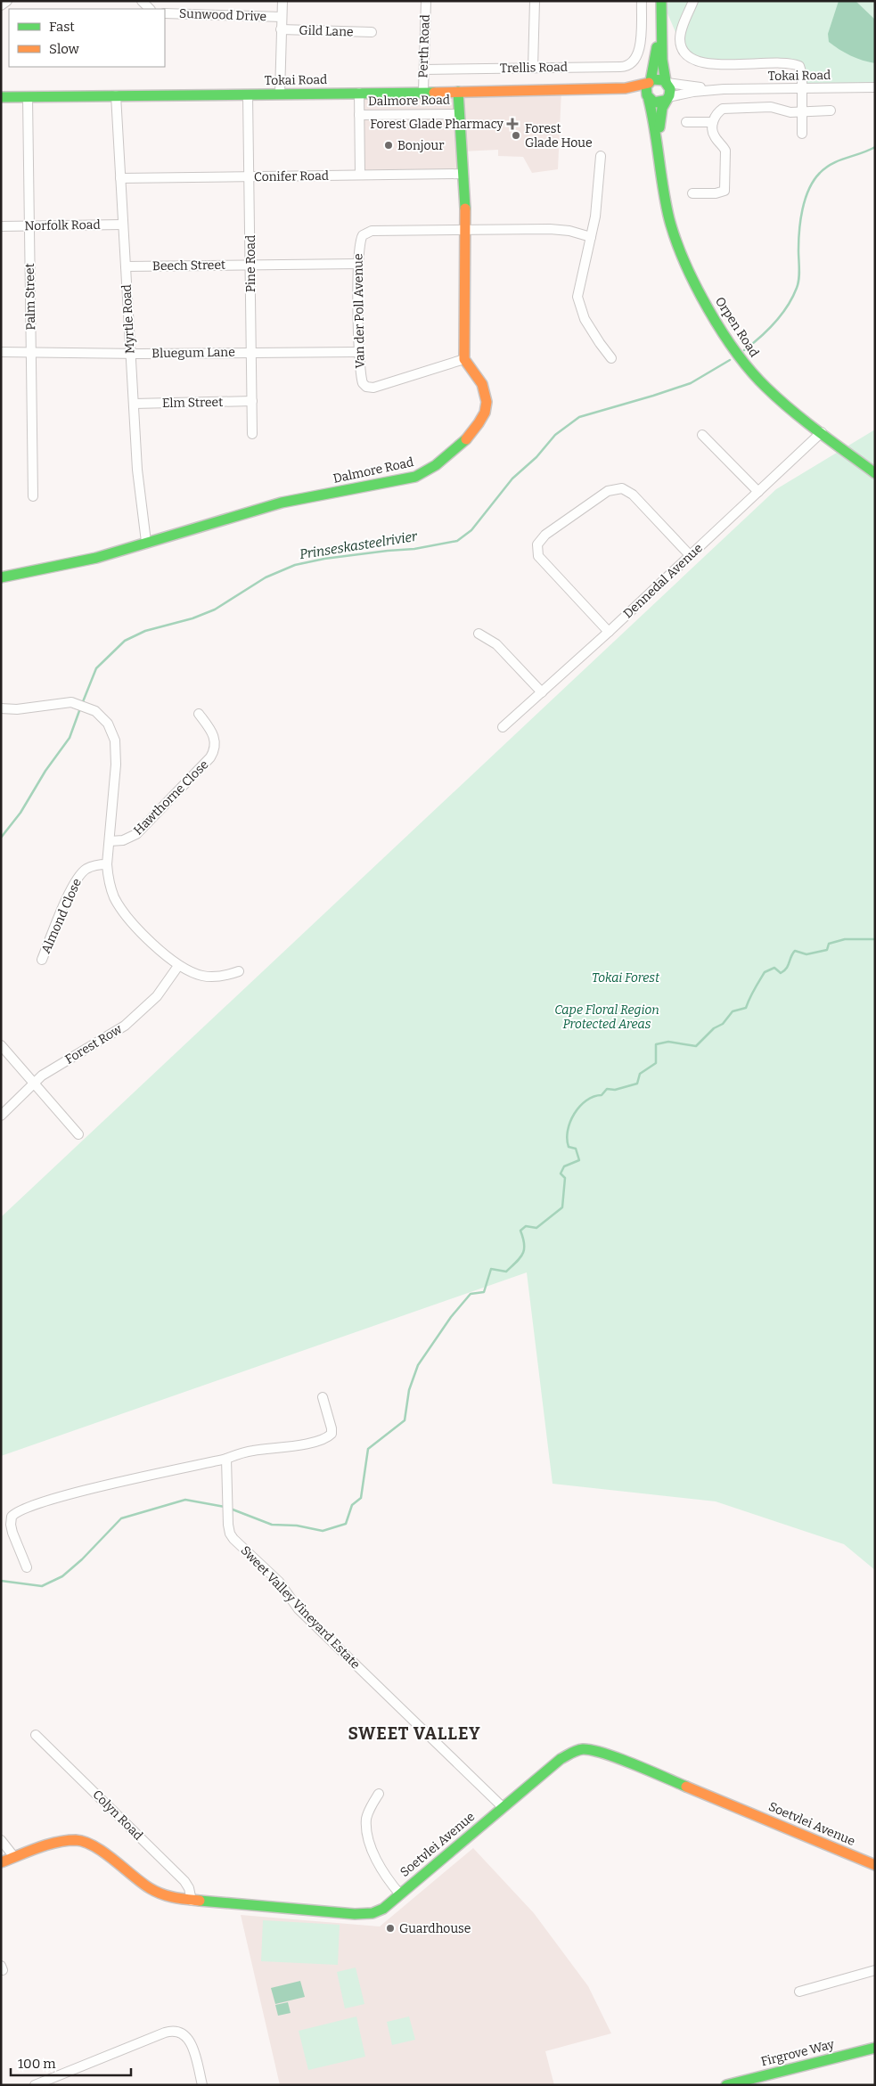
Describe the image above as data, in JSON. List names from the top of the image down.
{
  "streets": {
    "street": [
      "Sunwood Drive",
      "Gild Lane",
      "Perth Road",
      "Trellis Road",
      "Tokai Road",
      "Dalmore Road",
      "Conifer Road",
      "Norfolk Road",
      "Pine Road",
      "Beech Street",
      "Palm Street",
      "Van der Poll Avenue",
      "Myrtle Road",
      "Orpen Road",
      "Bluegum Lane",
      "Elm Street",
      "Dennedal Avenue",
      "Hawthorne Close",
      "Almond Close",
      "Forest Row",
      "Sweet Valley Vineyard Estate",
      "Colyn Road",
      "Soetvlei Avenue",
      "Firgrove Way"
    ]
  },
  "crossings": [
    ["Perth Road", "Trellis Road"],
    ["Perth Road", "Tokai Road"],
    ["Tokai Road", "Dalmore Road"],
    ["Tokai Road", "Pine Road"],
    ["Tokai Road", "Palm Street"],
    ["Tokai Road", "Myrtle Road"],
    ["Tokai Road", "Orpen Road"],
    ["Dalmore Road", "Conifer Road"],
    ["Dalmore Road", "Van der Poll Avenue"],
    ["Dalmore Road", "Myrtle Road"],
    ["Conifer Road", "Pine Road"],
    ["Conifer Road", "Myrtle Road"],
    ["Norfolk Road", "Palm Street"],
    ["Norfolk Road", "Myrtle Road"],
    ["Pine Road", "Beech Street"],
    ["Pine Road", "Bluegum Lane"],
    ["Pine Road", "Elm Street"],
    ["Beech Street", "Van der Poll Avenue"],
    ["Beech Street", "Myrtle Road"],
    ["Palm Street", "Bluegum Lane"],
    ["Van der Poll Avenue", "Bluegum Lane"],
    ["Myrtle Road", "Bluegum Lane"],
    ["Myrtle Road", "Elm Street"],
    ["Orpen Road", "Dennedal Avenue"],
    ["Sweet Valley Vineyard Estate", "Soetvlei Avenue"],
    ["Colyn Road", "Soetvlei Avenue"]
  ],
  "districts": ["SWEET VALLEY"],
  "water": ["Prinseskasteelrivier"],
  "parks": ["Tokai Forest", "Cape Floral Region Protected Areas"],
  "places": {
    "health": ["Forest Glade Pharmacy"],
    "other": ["Forest Glade Houe", "Bonjour", "Guardhouse"]
  },
  "legend": ["Fast", "Slow"],
  "scale_bar": "100 m"
}
